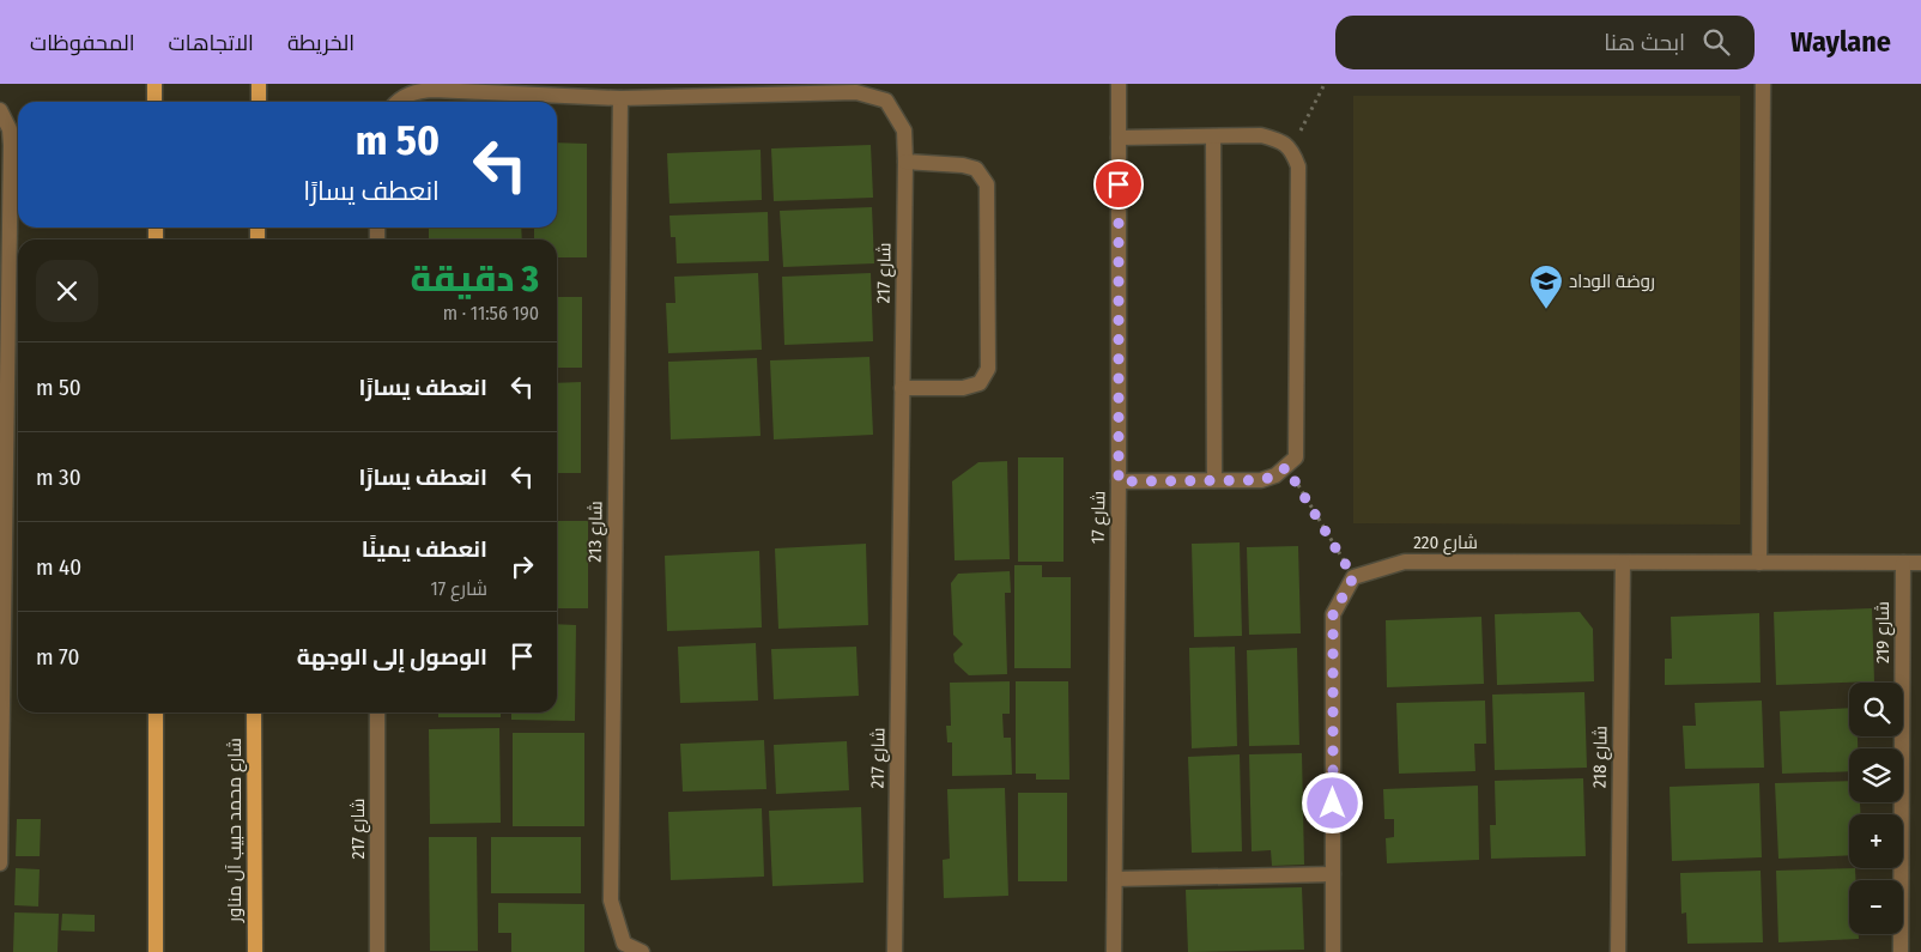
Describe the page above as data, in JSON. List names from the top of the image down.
{
  "streets": {
    "main road": ["شارع محمد حبيب آل مناور"],
    "street": [
      "شارع 217",
      "شارع 17",
      "شارع 213",
      "شارع 220",
      "شارع 219",
      "شارع 218"
    ]
  },
  "crossings": [
    ["شارع 217", "شارع 213"],
    ["شارع 220", "شارع 219"],
    ["شارع 220", "شارع 218"]
  ],
  "places": {
    "school or university": ["روضة الوداد"]
  },
  "page": {
    "header": "Waylane",
    "search": "ابحث هنا",
    "nav": ["الخريطة", "الاتجاهات", "المحفوظات"],
    "turn": ["50 m", "انعطف يسارًا"],
    "heading": ["3 دقيقة", "190 m · 11:56"],
    "list": [
      {
        "name": "انعطف يسارًا",
        "value": "50 m"
      },
      {
        "name": "انعطف يسارًا",
        "value": "30 m"
      },
      {
        "name": "انعطف يمينًا",
        "note": "شارع 17",
        "value": "40 m"
      },
      {
        "name": "الوصول إلى الوجهة",
        "value": "70 m"
      }
    ],
    "map_buttons": ["+", "−"]
  }
}
